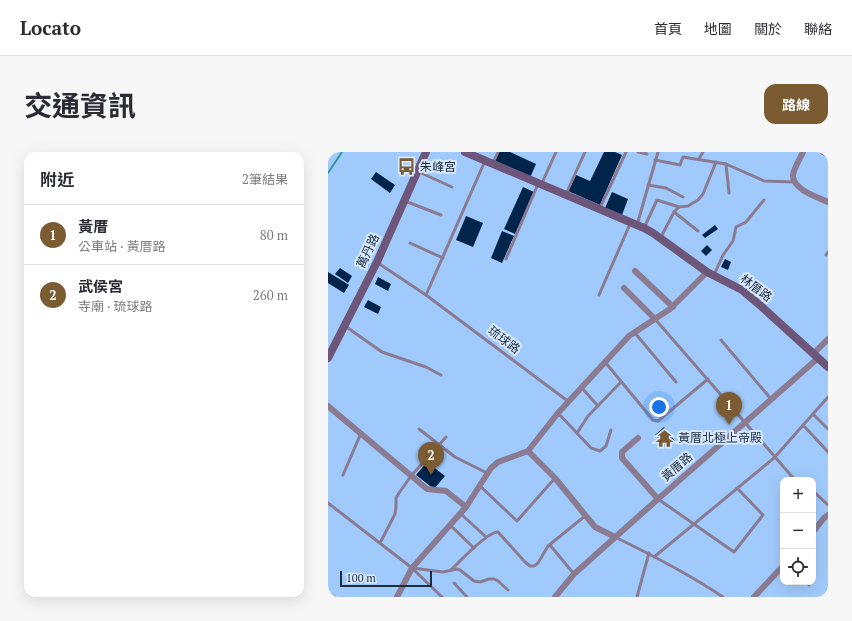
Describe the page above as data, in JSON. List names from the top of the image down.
{
  "streets": {
    "street": ["萬丹路", "林厝路", "黃厝路"],
    "lane": ["琉球路"]
  },
  "crossings": [
    ["萬丹路", "琉球路"],
    ["林厝路", "黃厝路"]
  ],
  "places": {
    "bus stop": ["朱峰宮"],
    "temple": ["黃厝北極上帝殿"]
  },
  "scale_bar": "100 m",
  "page": {
    "header": "Locato",
    "nav": [
      "首頁",
      "地圖",
      "關於",
      "聯絡"
    ],
    "title": "交通資訊",
    "buttons": "路線",
    "heading": ["附近", "2筆結果"],
    "list": [
      {
        "mark": "1",
        "name": "黃厝",
        "note": "公車站 · 黃厝路",
        "value": "80 m"
      },
      {
        "mark": "2",
        "name": "武侯宮",
        "note": "寺廟 · 琉球路",
        "value": "260 m"
      }
    ],
    "pins": ["1", "2"],
    "map_buttons": ["+", "−"],
    "scale": "100 m"
  }
}
